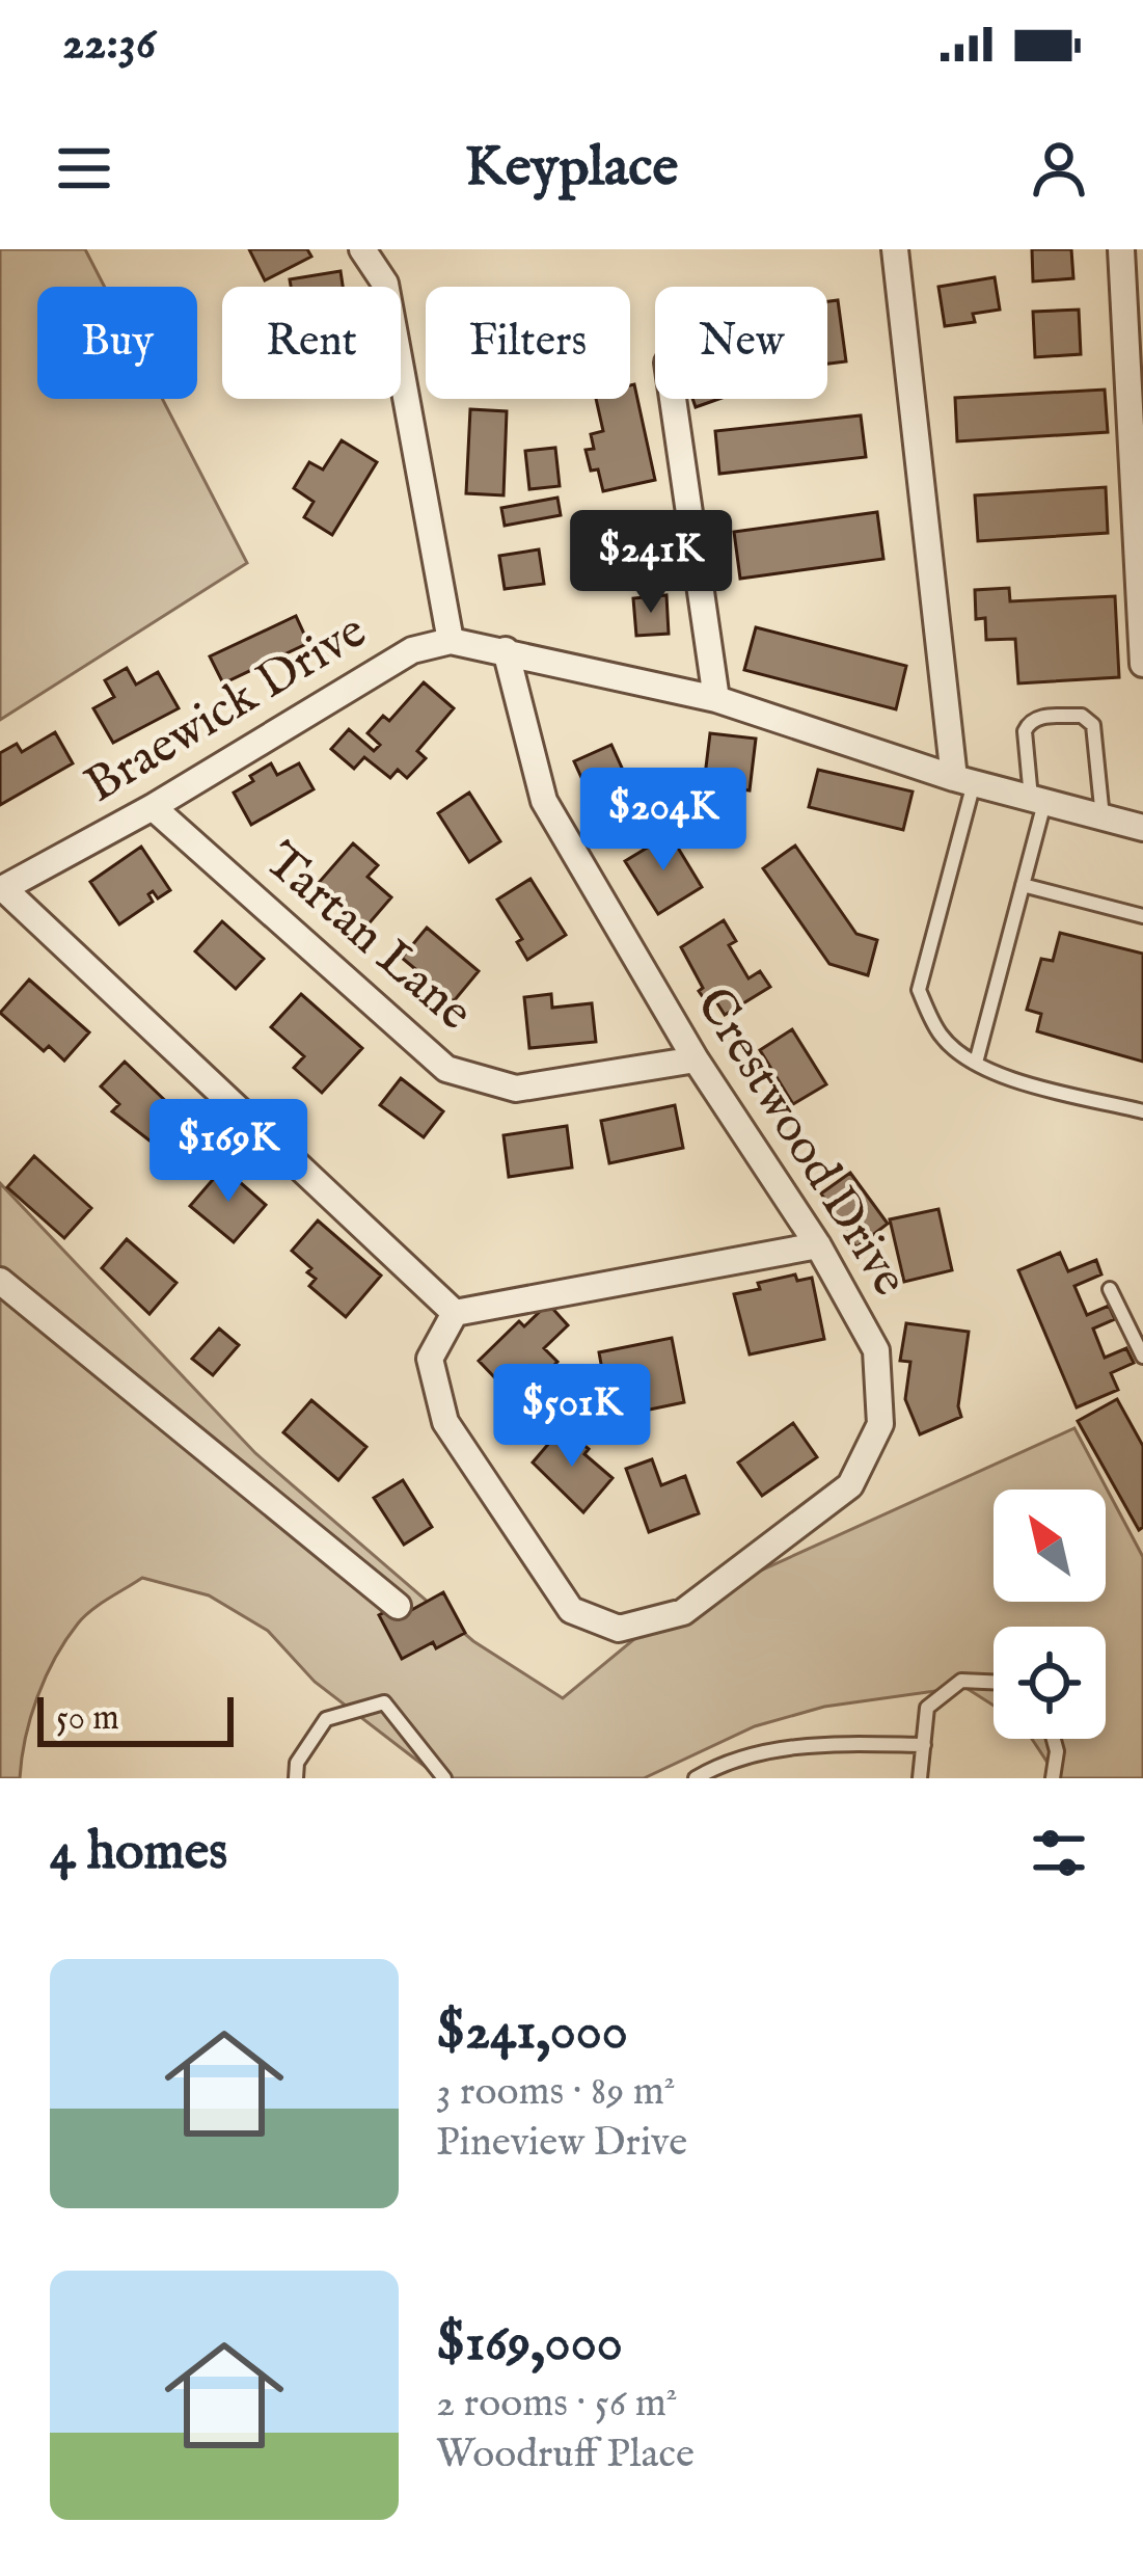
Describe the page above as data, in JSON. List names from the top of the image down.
{
  "streets": {
    "street": ["Braewick Drive", "Tartan Lane", "Crestwood Drive"]
  },
  "crossings": [
    ["Braewick Drive", "Tartan Lane"],
    ["Braewick Drive", "Crestwood Drive"],
    ["Tartan Lane", "Crestwood Drive"]
  ],
  "scale_bar": "50 m",
  "north": "top left",
  "page": {
    "status": "22:36",
    "header": "Keyplace",
    "chip": [
      "Buy",
      "Rent",
      "Filters",
      "New"
    ],
    "price": [
      "$241K",
      "$204K",
      "$169K",
      "$501K"
    ],
    "scale": "50 m",
    "heading": "4 homes",
    "list": [
      {
        "name": "$241,000",
        "note": "3 rooms · 89 m² · Pineview Drive"
      },
      {
        "name": "$169,000",
        "note": "2 rooms · 56 m² · Woodruff Place"
      }
    ]
  }
}
